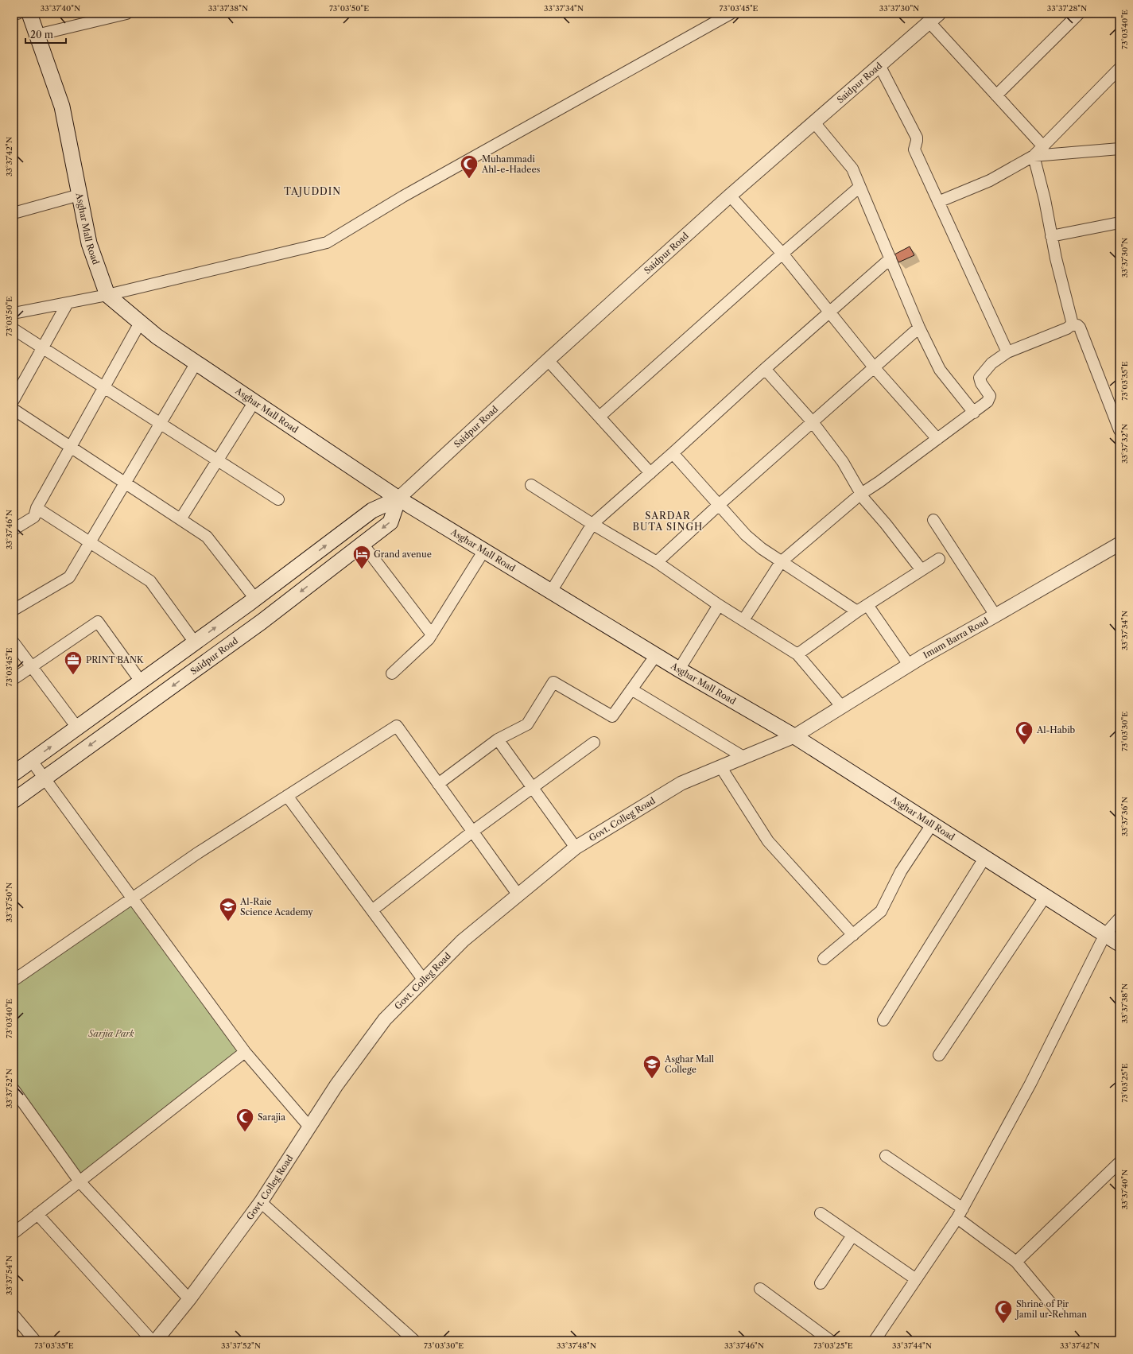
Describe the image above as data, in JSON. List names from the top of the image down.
{
  "streets": {
    "main road": ["Saidpur Road", "Asghar Mall Road"],
    "street": ["Imam Barra Road", "Govt. Colleg Road"]
  },
  "crossings": [
    ["Saidpur Road", "Asghar Mall Road"],
    ["Asghar Mall Road", "Imam Barra Road"],
    ["Asghar Mall Road", "Govt. Colleg Road"],
    ["Imam Barra Road", "Govt. Colleg Road"]
  ],
  "districts": ["TAJUDDIN", "SARDAR BUTA SINGH"],
  "parks": ["Sarjia Park"],
  "places": {
    "mosque": [
      "Muhammadi Ahl-e-Hadees",
      "Al-Habib",
      "Sarajia",
      "Shrine of Pir Jamil ur-Rehman"
    ],
    "hotel": ["Grand avenue"],
    "office": ["PRINT BANK"],
    "school or university": ["Al-Raie Science Academy", "Asghar Mall College"]
  },
  "scale_bar": "20 m",
  "coordinates": [
    "33°37'40\"N",
    "33°37'38\"N",
    "73°03'50\"E",
    "33°37'34\"N",
    "73°03'45\"E",
    "33°37'30\"N",
    "33°37'28\"N",
    "73°03'40\"E",
    "33°37'42\"N",
    "73°03'35\"E",
    "33°37'32\"N",
    "33°37'46\"N",
    "73°03'30\"E",
    "33°37'36\"N",
    "33°37'50\"N",
    "73°03'25\"E",
    "33°37'52\"N",
    "33°37'54\"N",
    "33°37'48\"N",
    "33°37'44\"N"
  ]
}
